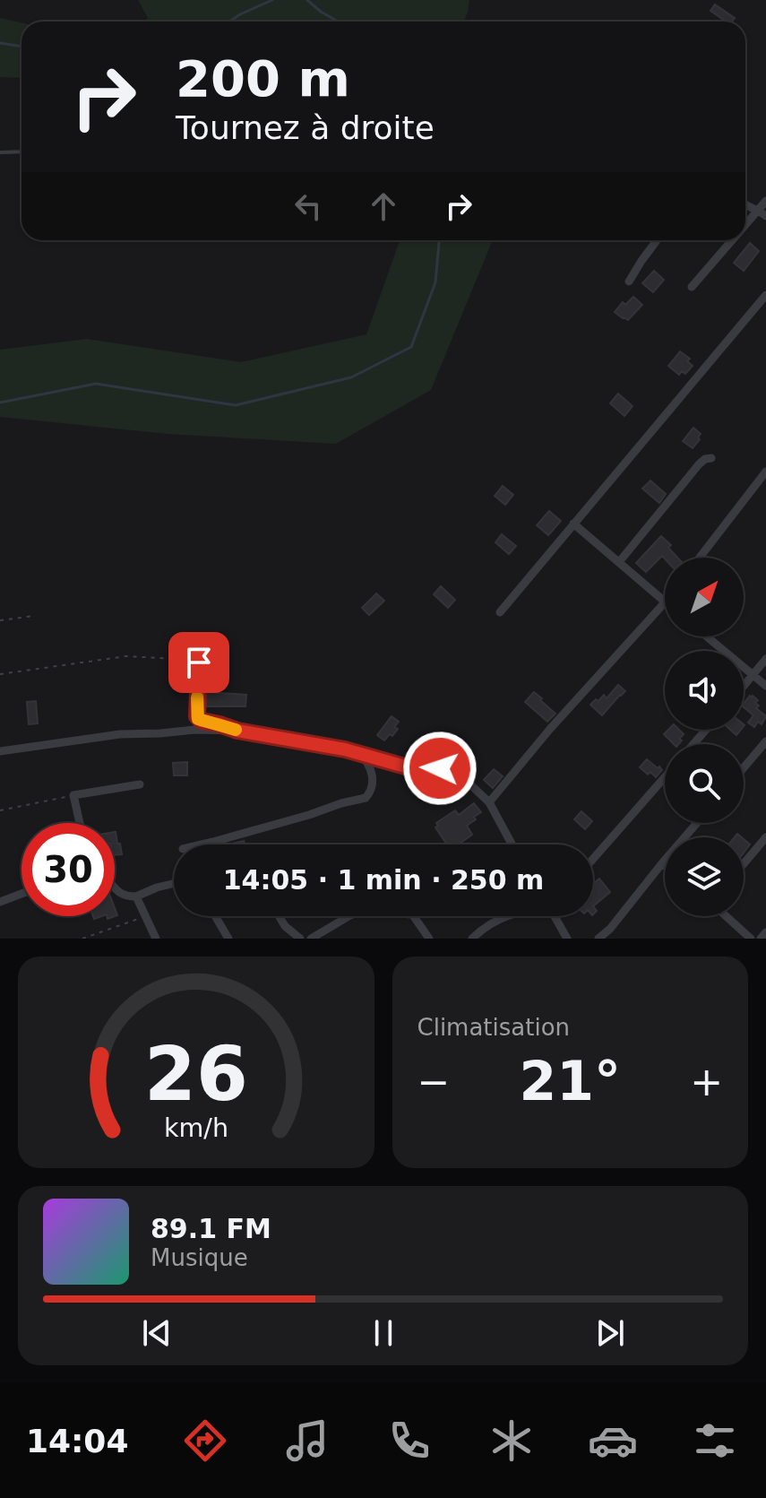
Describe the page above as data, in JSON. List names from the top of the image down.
{
  "north": "top right",
  "page": {
    "turn": ["200 m", "Tournez à droite"],
    "limit": "30",
    "trip": "14:05 · 1 min · 250 m",
    "tile": "Climatisation",
    "heat": ["−", "21°", "+"],
    "song": ["89.1 FM", "Musique"],
    "tabs": "14:04",
    "gauge": ["26", "km/h"]
  }
}
